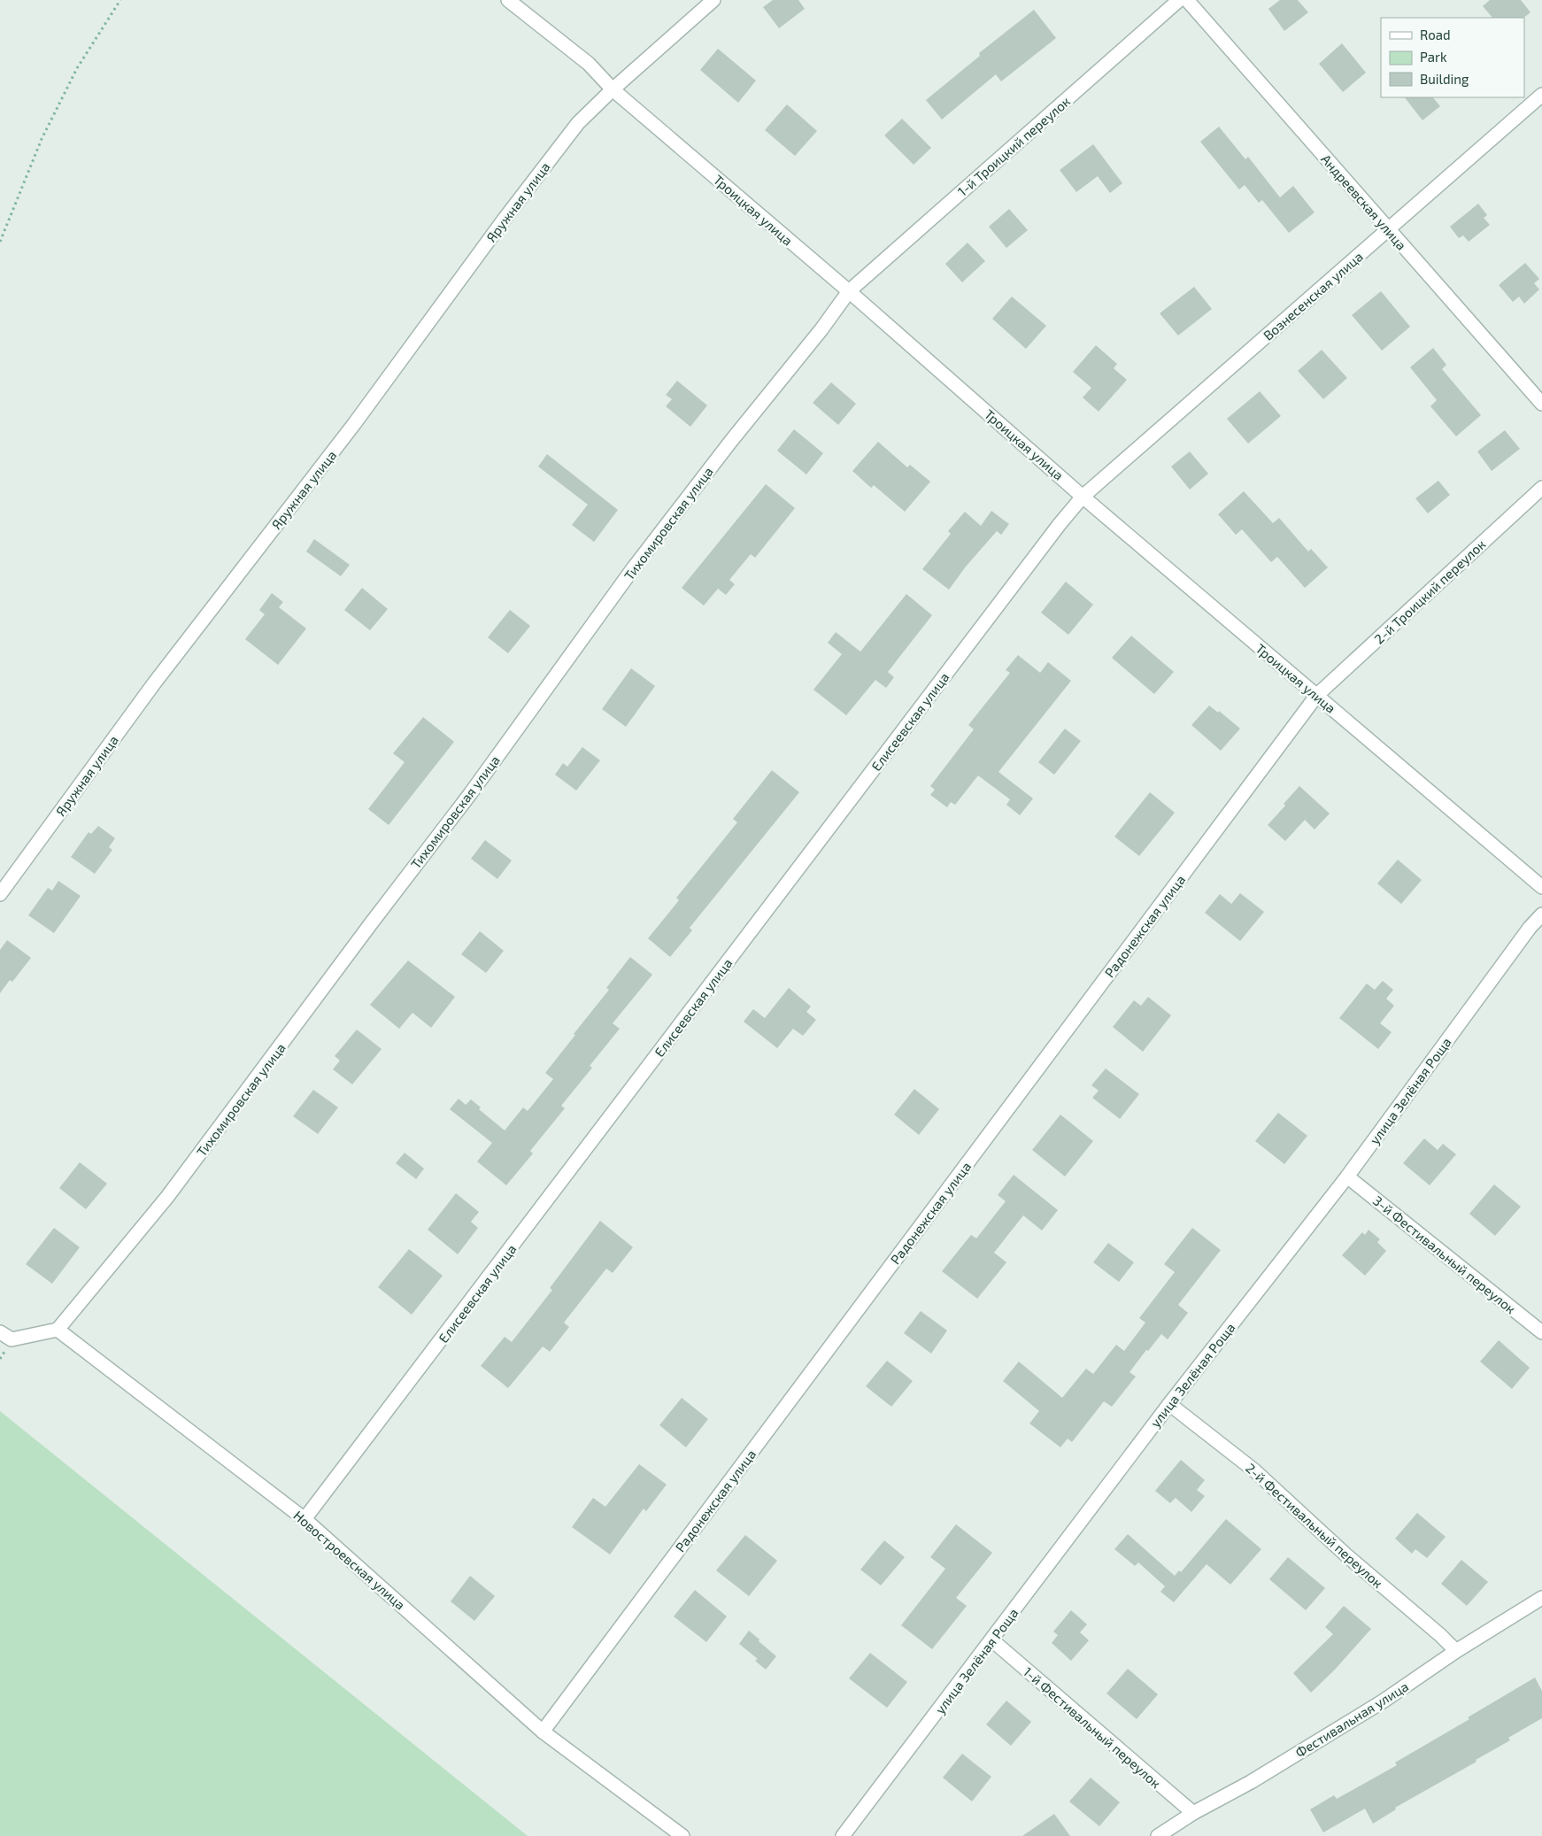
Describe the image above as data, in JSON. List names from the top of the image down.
{
  "streets": {
    "street": [
      "1-й Троицкий переулок",
      "Яружная улица",
      "Андреевская улица",
      "Троицкая улица",
      "Вознесенская улица",
      "Тихомировская улица",
      "2-й Троицкий переулок",
      "Елисеевская улица",
      "Радонежская улица",
      "улица Зелёная Роща",
      "3-й Фестивальный переулок",
      "2-й Фестивальный переулок",
      "Новостроевская улица",
      "Фестивальная улица",
      "1-й Фестивальный переулок"
    ]
  },
  "crossings": [
    ["1-й Троицкий переулок", "Троицкая улица"],
    ["1-й Троицкий переулок", "Тихомировская улица"],
    ["Яружная улица", "Троицкая улица"],
    ["Андреевская улица", "Вознесенская улица"],
    ["Троицкая улица", "Вознесенская улица"],
    ["Троицкая улица", "Тихомировская улица"],
    ["Троицкая улица", "2-й Троицкий переулок"],
    ["Троицкая улица", "Елисеевская улица"],
    ["Троицкая улица", "Радонежская улица"],
    ["Вознесенская улица", "Елисеевская улица"],
    ["Тихомировская улица", "Новостроевская улица"],
    ["2-й Троицкий переулок", "Радонежская улица"],
    ["Елисеевская улица", "Новостроевская улица"],
    ["Радонежская улица", "Новостроевская улица"],
    ["улица Зелёная Роща", "3-й Фестивальный переулок"],
    ["улица Зелёная Роща", "2-й Фестивальный переулок"],
    ["улица Зелёная Роща", "1-й Фестивальный переулок"],
    ["2-й Фестивальный переулок", "Фестивальная улица"],
    ["Фестивальная улица", "1-й Фестивальный переулок"]
  ],
  "legend": ["Road", "Park", "Building"]
}
